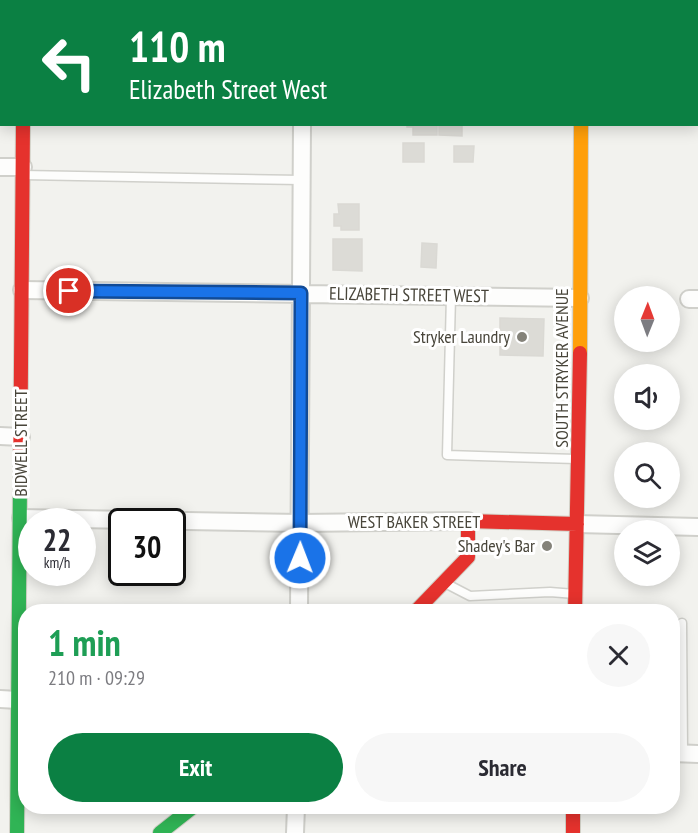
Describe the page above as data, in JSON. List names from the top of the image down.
{
  "streets": {
    "street": [
      "ELIZABETH STREET WEST",
      "SOUTH STRYKER AVENUE",
      "BIDWELL STREET",
      "WEST BAKER STREET"
    ]
  },
  "crossings": [
    ["ELIZABETH STREET WEST", "SOUTH STRYKER AVENUE"],
    ["ELIZABETH STREET WEST", "BIDWELL STREET"],
    ["SOUTH STRYKER AVENUE", "WEST BAKER STREET"]
  ],
  "places": ["Stryker Laundry", "Shadey's Bar"],
  "north": "top",
  "page": {
    "turn": ["110 m", "Elizabeth Street West"],
    "speed": "22 km/h",
    "limit": "30",
    "heading": ["1 min", "210 m · 09:29"],
    "buttons": ["Exit", "Share"]
  }
}
